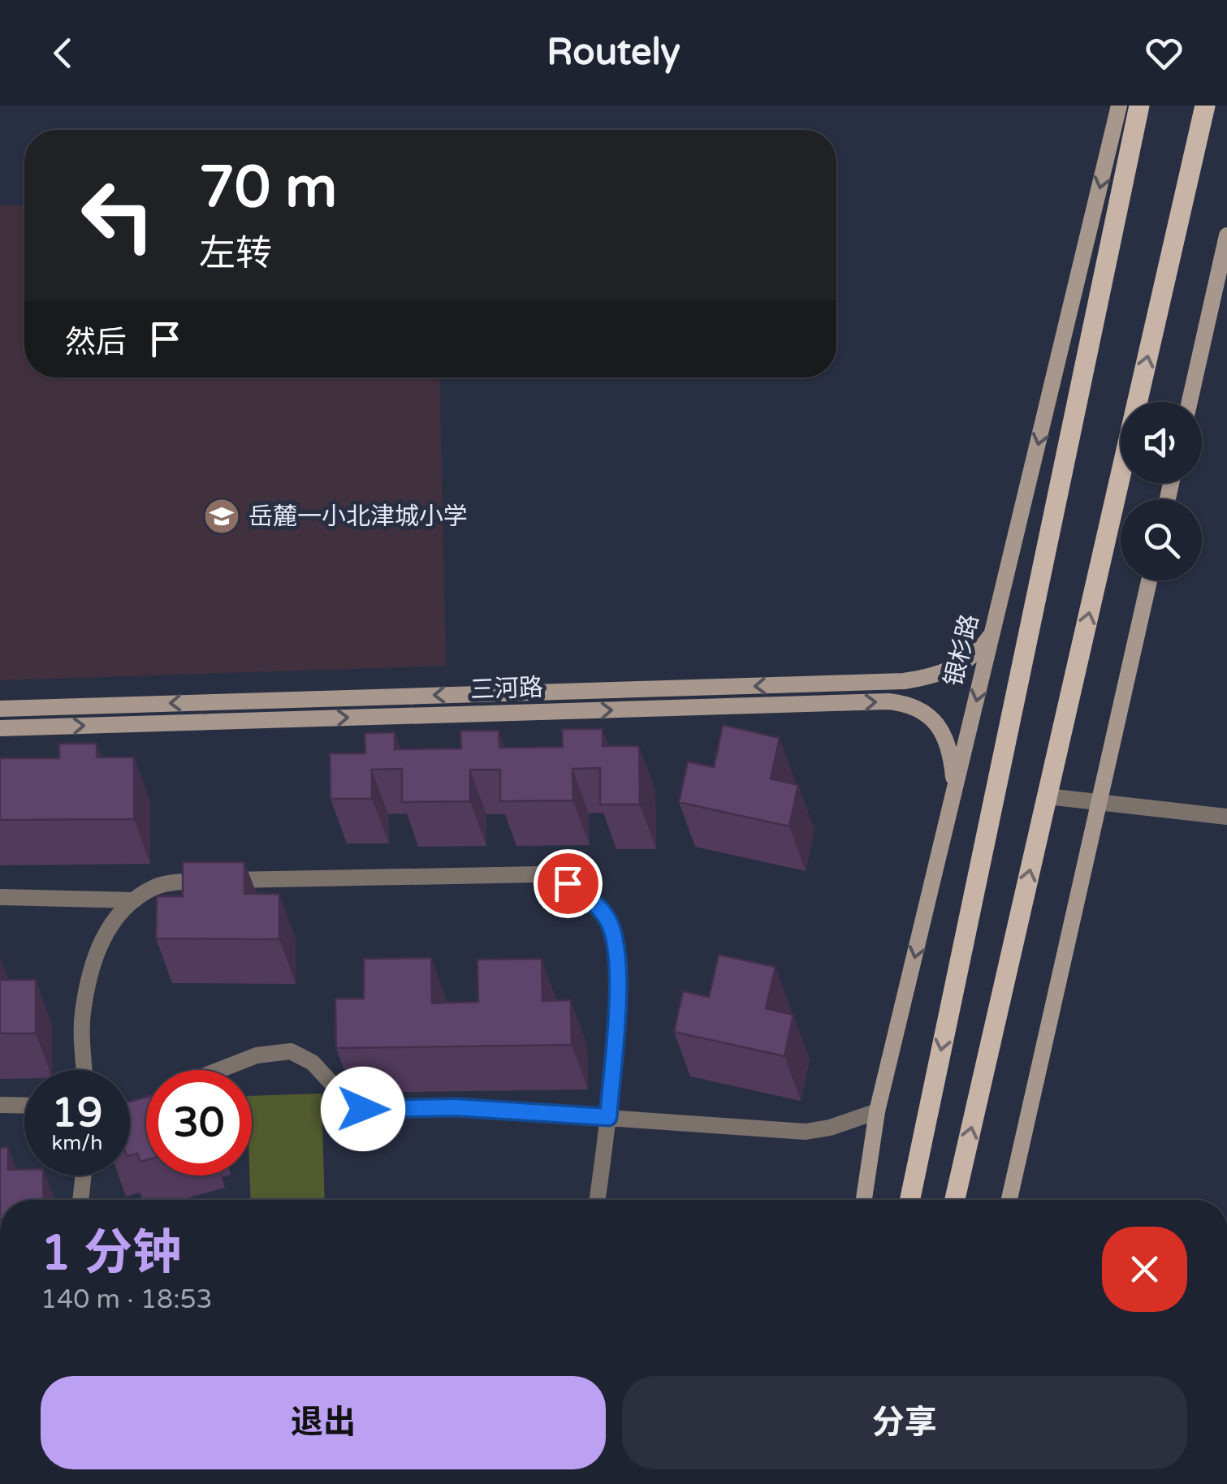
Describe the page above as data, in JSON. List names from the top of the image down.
{
  "streets": {
    "street": ["银杉路", "三河路"]
  },
  "crossings": [
    ["银杉路", "三河路"]
  ],
  "places": {
    "school or university": ["岳麓一小北津城小学"]
  },
  "page": {
    "header": "Routely",
    "turn": ["70 m", "左转"],
    "then": "然后",
    "speed": "19 km/h",
    "limit": "30",
    "heading": ["1 分钟", "140 m · 18:53"],
    "buttons": ["退出", "分享"]
  }
}
